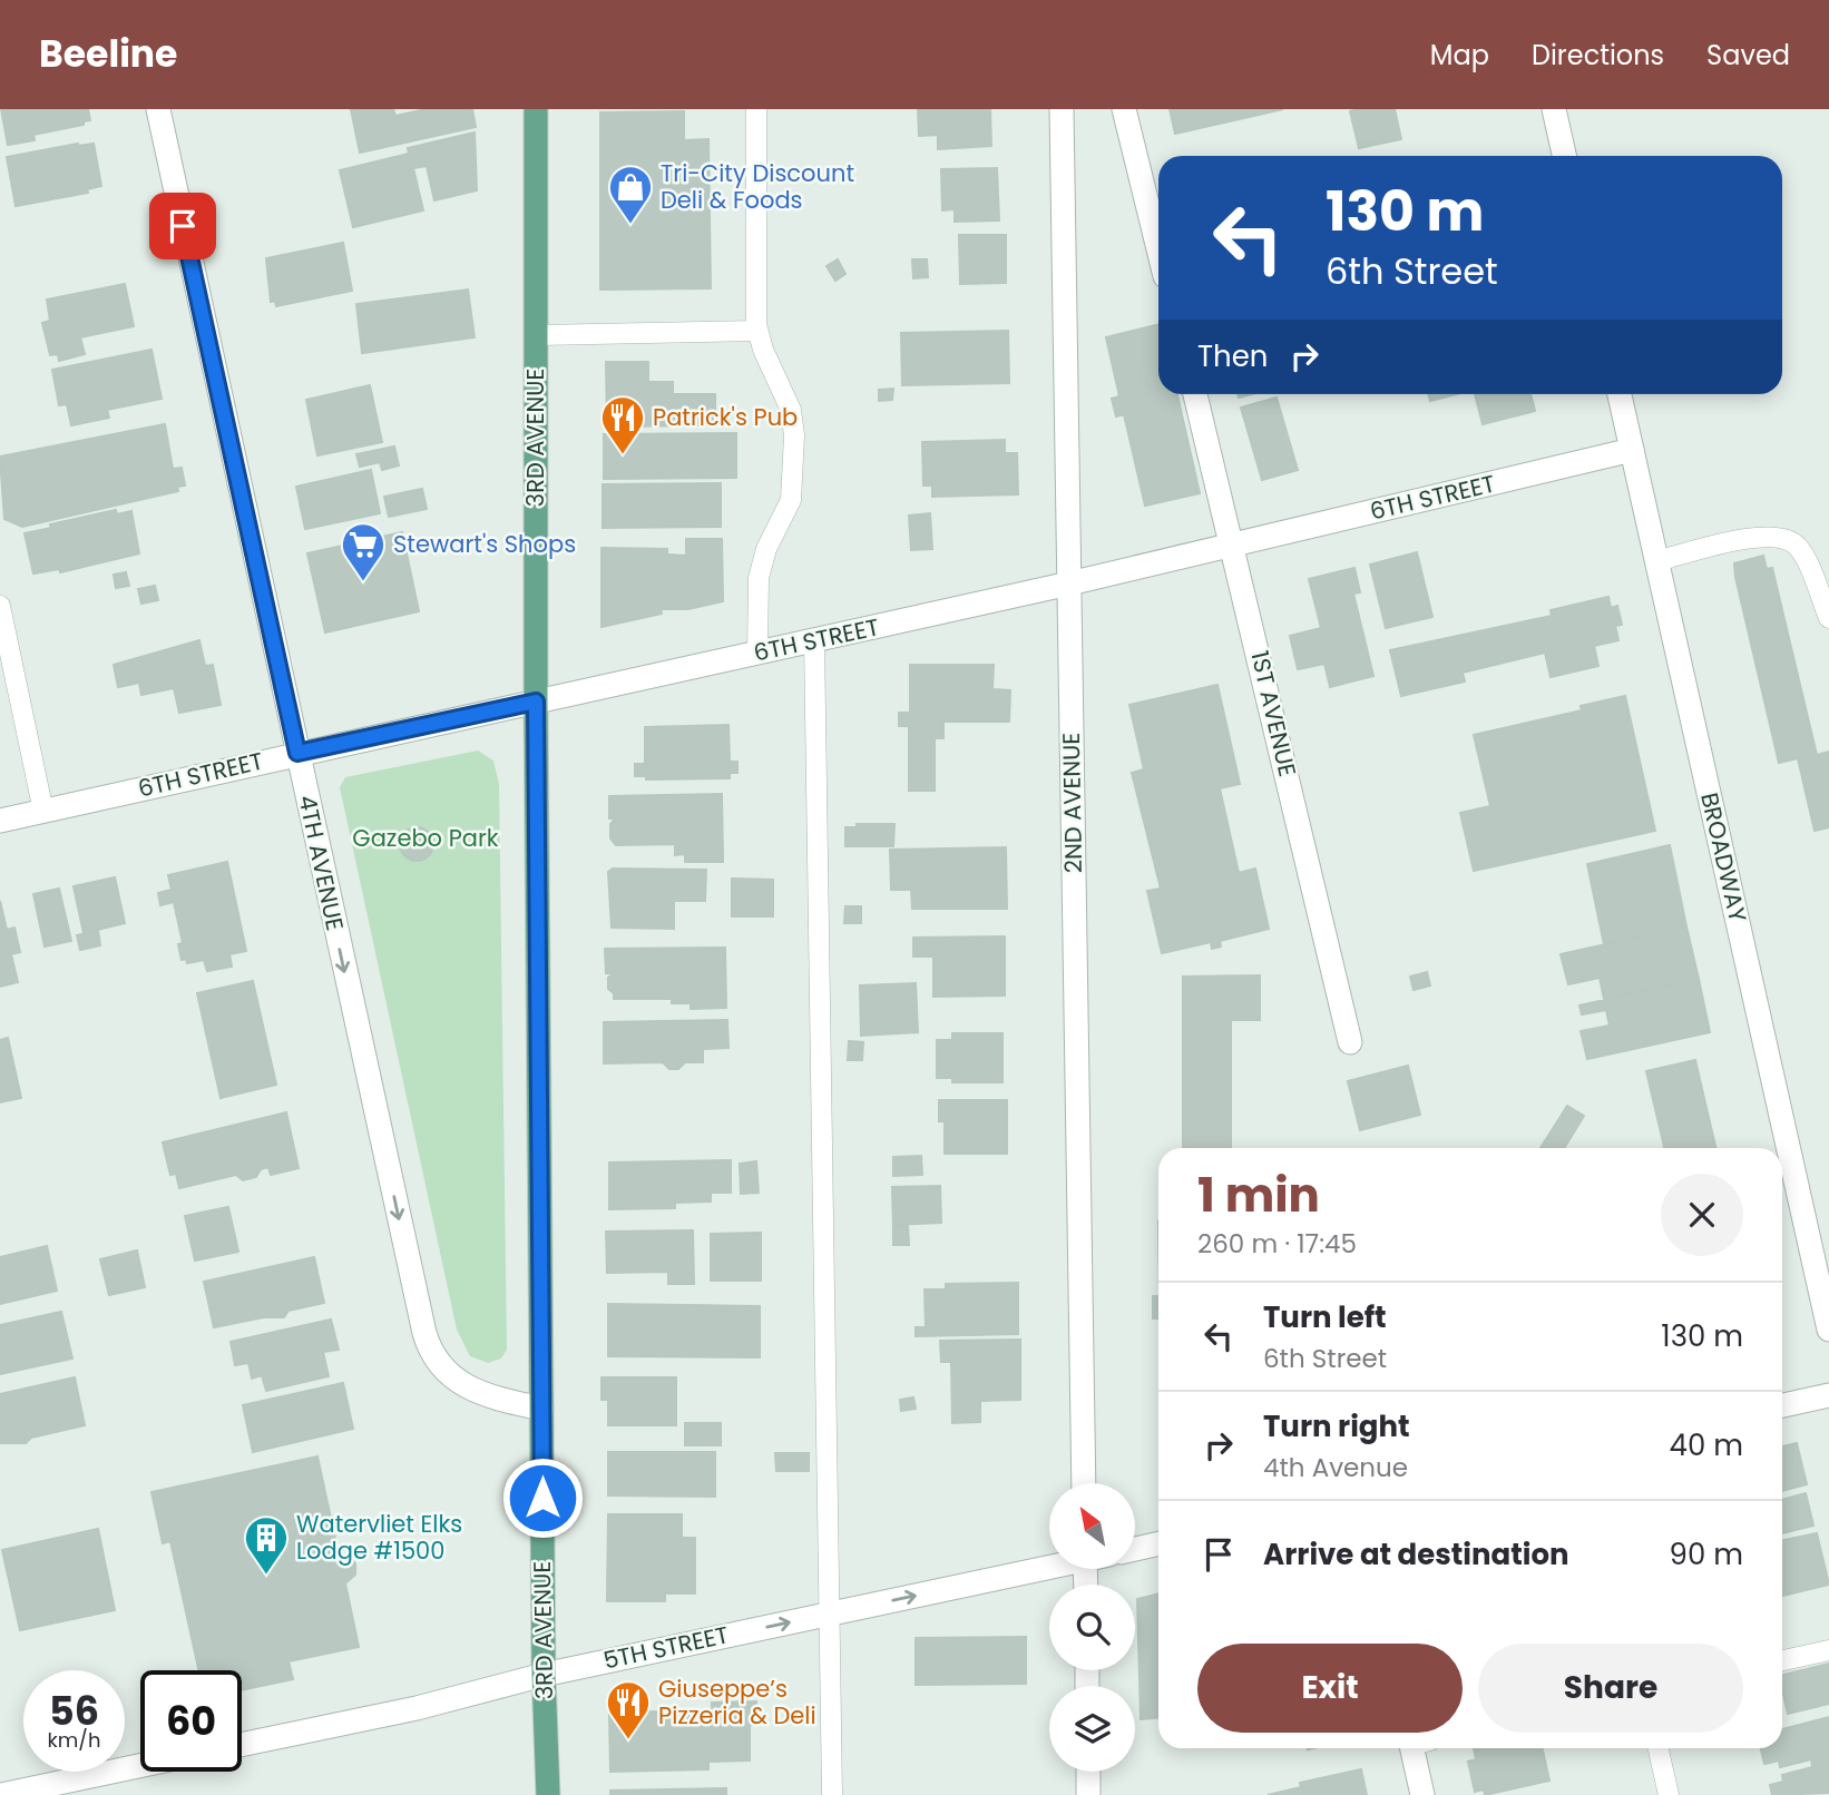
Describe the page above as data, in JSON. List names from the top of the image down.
{
  "streets": {
    "main road": ["3RD AVENUE"],
    "street": [
      "6TH STREET",
      "1ST AVENUE",
      "2ND AVENUE",
      "BROADWAY",
      "4TH AVENUE",
      "5TH STREET"
    ]
  },
  "crossings": [
    ["3RD AVENUE", "6TH STREET"],
    ["3RD AVENUE", "4TH AVENUE"],
    ["3RD AVENUE", "5TH STREET"],
    ["6TH STREET", "1ST AVENUE"],
    ["6TH STREET", "2ND AVENUE"],
    ["6TH STREET", "BROADWAY"],
    ["6TH STREET", "4TH AVENUE"]
  ],
  "one_way": ["4TH AVENUE", "5TH STREET"],
  "parks": ["Gazebo Park"],
  "places": {
    "shop": ["Tri-City Discount Deli & Foods"],
    "restaurant": ["Patrick's Pub", "Giuseppe’s Pizzeria & Deli"],
    "supermarket": ["Stewart's Shops"],
    "building": ["Watervliet Elks Lodge #1500"]
  },
  "north": "top left",
  "page": {
    "header": "Beeline",
    "nav": ["Map", "Directions", "Saved"],
    "turn": ["130 m", "6th Street"],
    "then": "Then",
    "heading": ["1 min", "260 m · 17:45"],
    "list": [
      {
        "name": "Turn left",
        "note": "6th Street",
        "value": "130 m"
      },
      {
        "name": "Turn right",
        "note": "4th Avenue",
        "value": "40 m"
      },
      {
        "name": "Arrive at destination",
        "value": "90 m"
      }
    ],
    "buttons": ["Exit", "Share"],
    "speed": "56 km/h",
    "limit": "60"
  }
}
